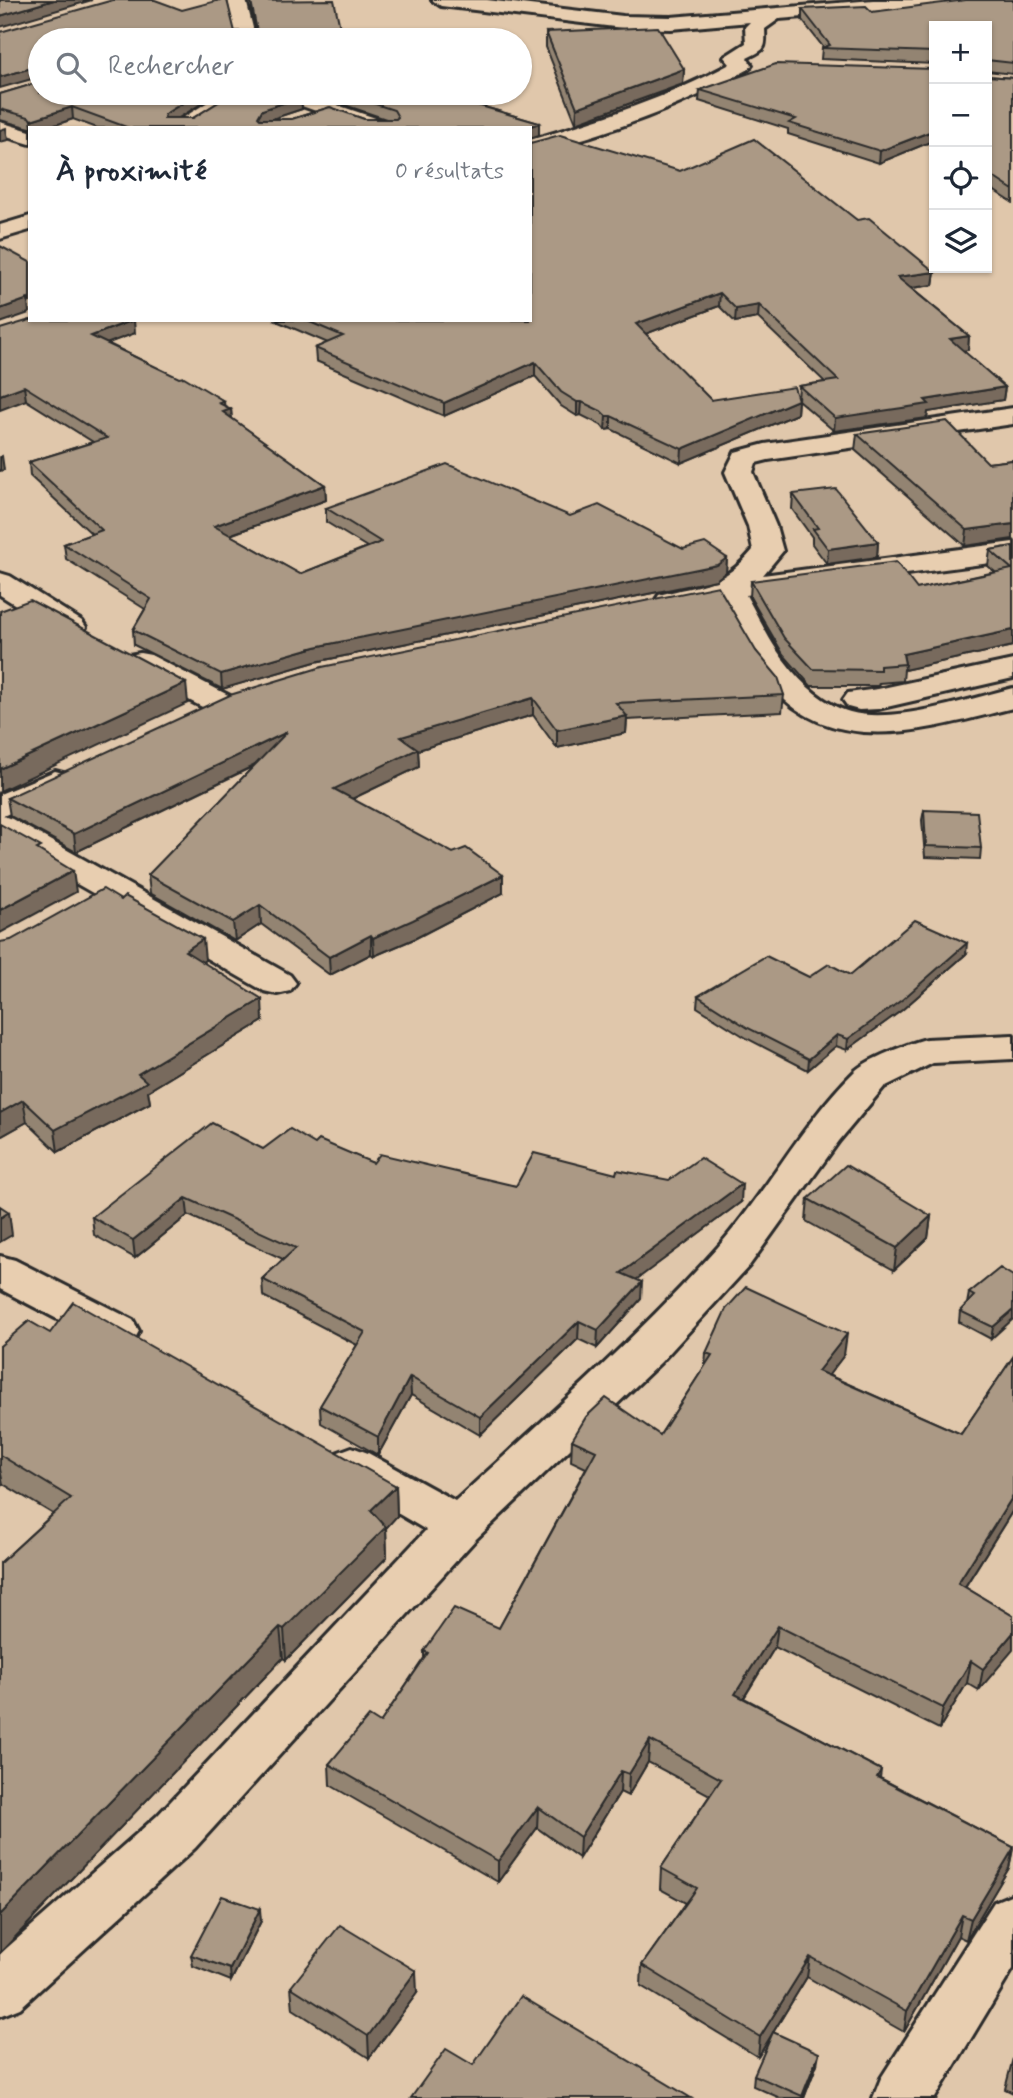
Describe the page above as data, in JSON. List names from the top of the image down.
{
  "page": {
    "map_buttons": ["+", "−"],
    "search": "Rechercher",
    "heading": ["À proximité", "0 résultats"]
  }
}
